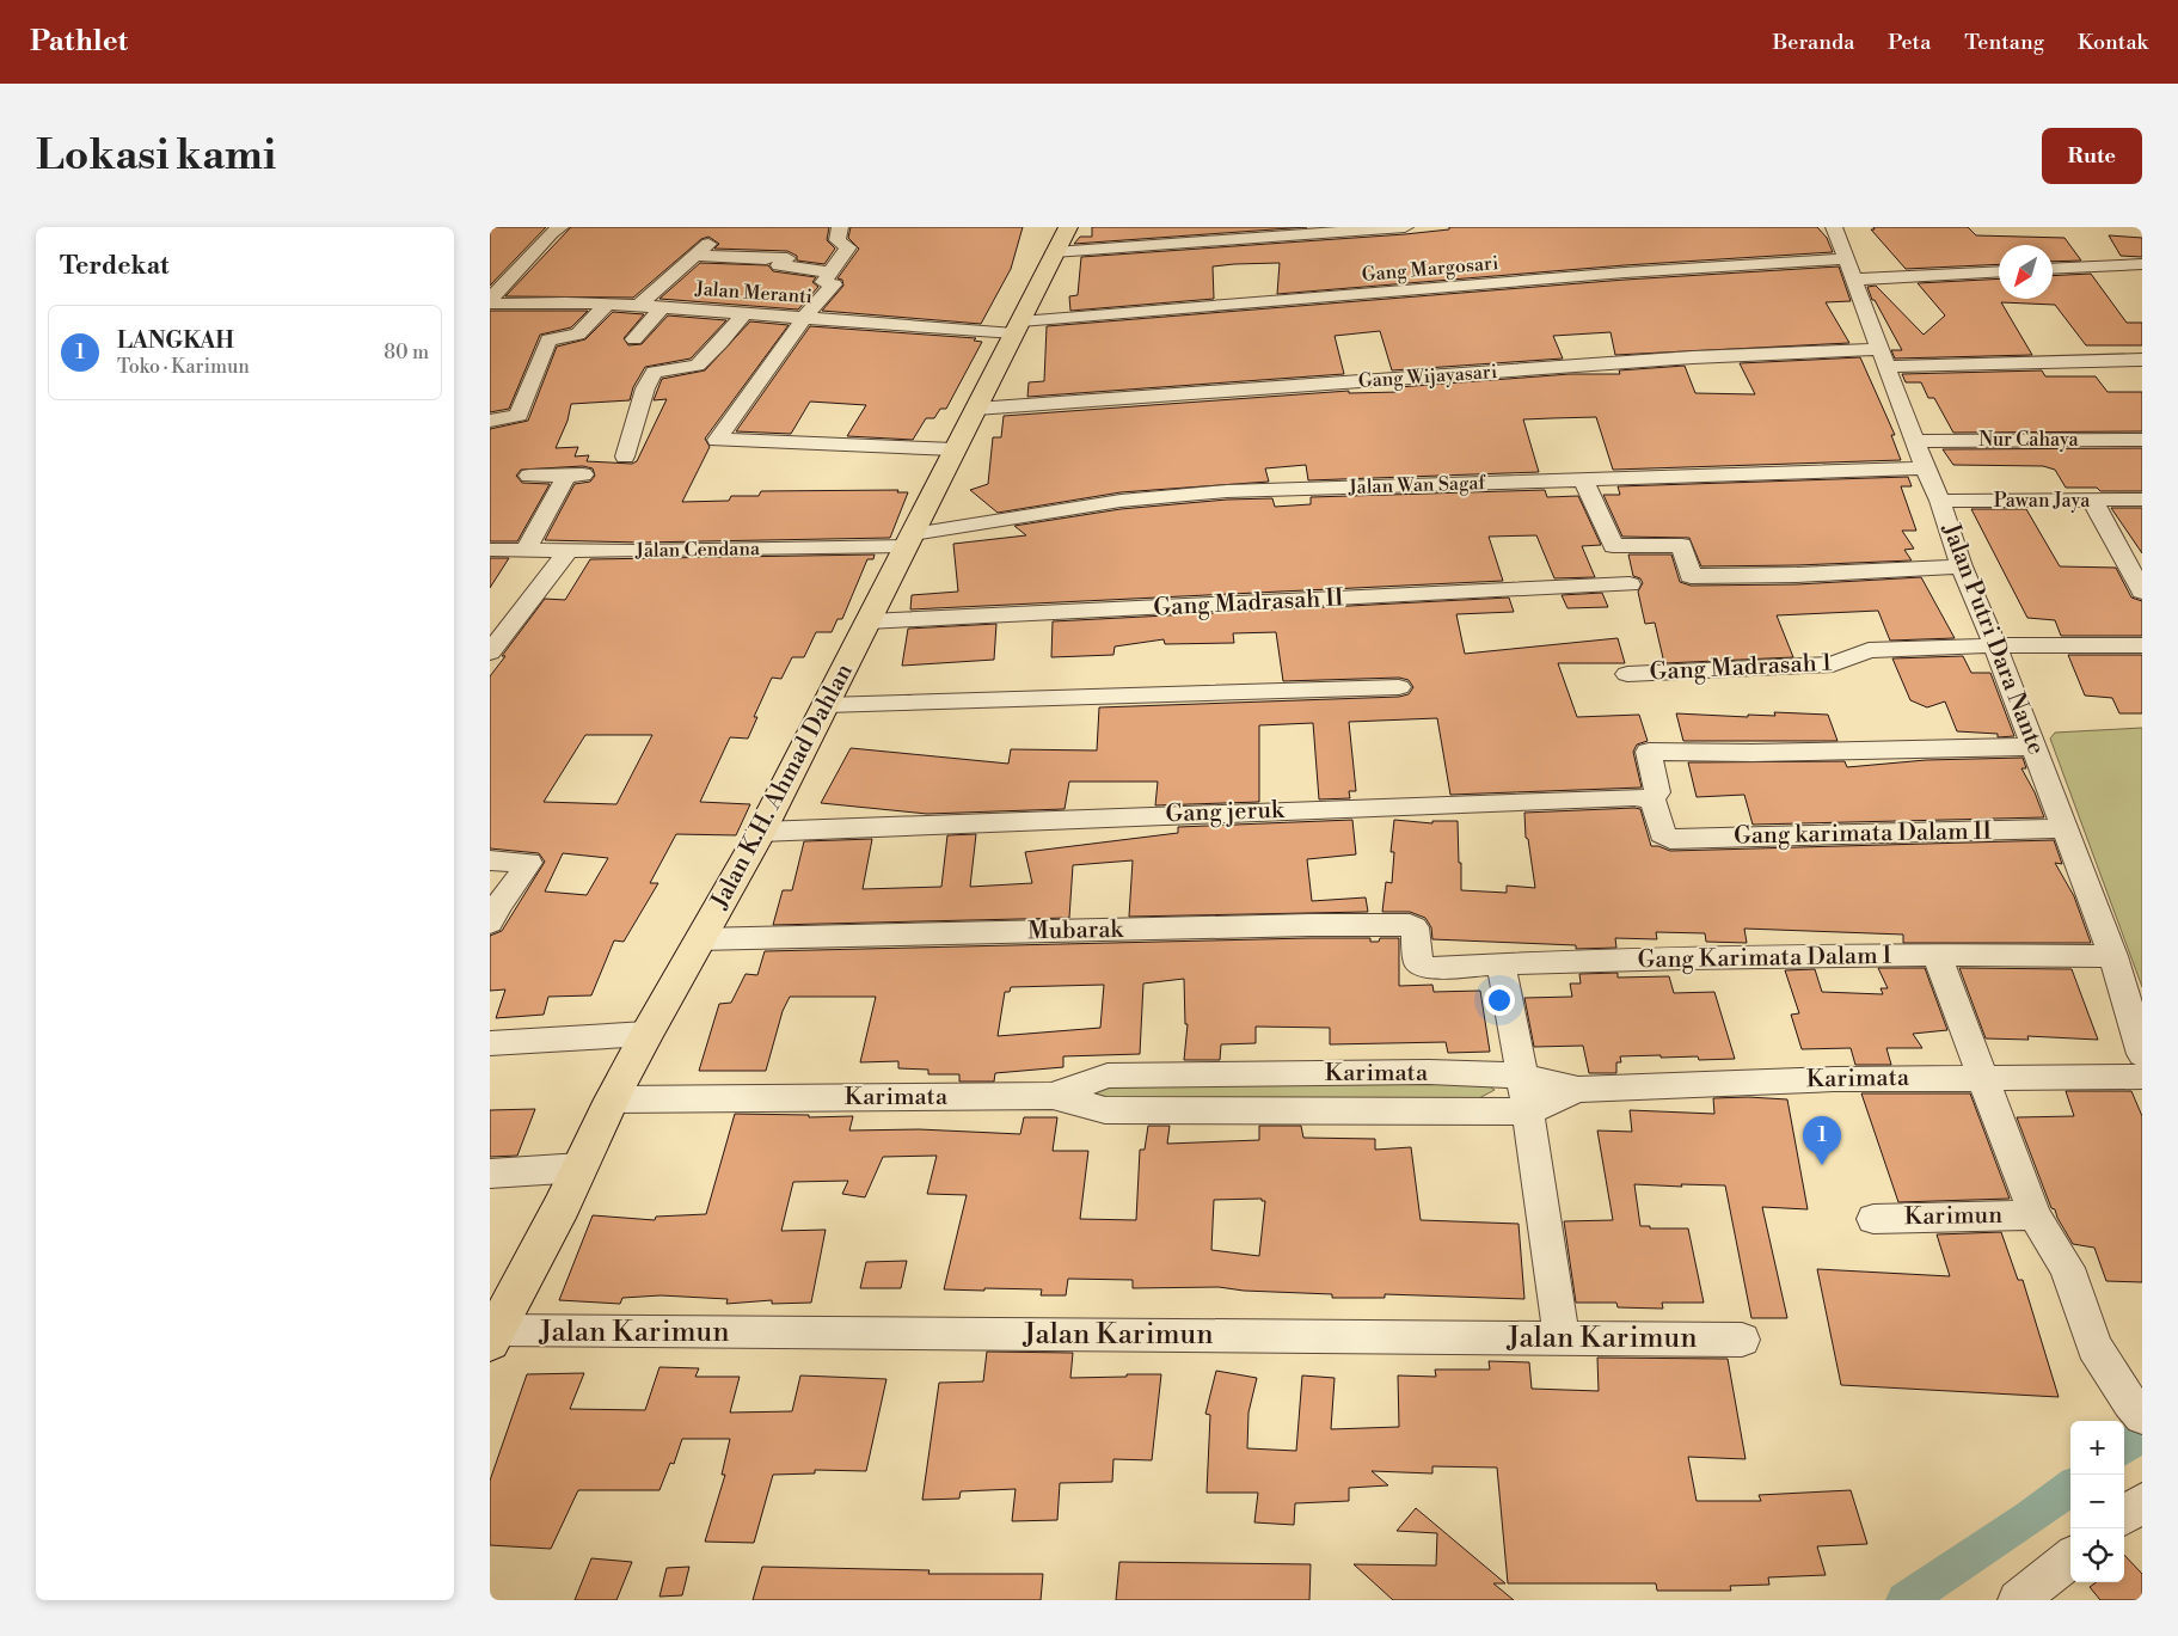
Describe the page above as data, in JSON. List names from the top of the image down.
{
  "streets": {
    "main road": ["Jalan K.H. Ahmad Dahlan"],
    "street": [
      "Gang Margosari",
      "Jalan Meranti",
      "Gang Wijayasari",
      "Nur Cahaya",
      "Jalan Wan Sagaf",
      "Pawan Jaya",
      "Jalan Cendana",
      "Gang Madrasah II",
      "Jalan Putri Dara Nante",
      "Gang Madrasah 1",
      "Gang jeruk",
      "Gang karimata Dalam II",
      "Mubarak",
      "Gang Karimata Dalam I",
      "Karimata",
      "Karimun",
      "Jalan Karimun"
    ]
  },
  "crossings": [
    ["Gang Margosari", "Jalan Meranti"],
    ["Gang Margosari", "Jalan Putri Dara Nante"],
    ["Gang Margosari", "Jalan K.H. Ahmad Dahlan"],
    ["Jalan Meranti", "Jalan K.H. Ahmad Dahlan"],
    ["Gang Wijayasari", "Jalan Putri Dara Nante"],
    ["Gang Wijayasari", "Jalan K.H. Ahmad Dahlan"],
    ["Nur Cahaya", "Jalan Putri Dara Nante"],
    ["Jalan Wan Sagaf", "Jalan Cendana"],
    ["Jalan Wan Sagaf", "Jalan Putri Dara Nante"],
    ["Jalan Wan Sagaf", "Jalan K.H. Ahmad Dahlan"],
    ["Pawan Jaya", "Jalan Putri Dara Nante"],
    ["Jalan Cendana", "Jalan K.H. Ahmad Dahlan"],
    ["Gang Madrasah II", "Jalan K.H. Ahmad Dahlan"],
    ["Jalan Putri Dara Nante", "Gang Madrasah 1"],
    ["Jalan Putri Dara Nante", "Gang karimata Dalam II"],
    ["Jalan Putri Dara Nante", "Gang Karimata Dalam I"],
    ["Jalan K.H. Ahmad Dahlan", "Gang jeruk"],
    ["Jalan K.H. Ahmad Dahlan", "Mubarak"],
    ["Jalan K.H. Ahmad Dahlan", "Karimata"],
    ["Jalan K.H. Ahmad Dahlan", "Jalan Karimun"],
    ["Gang jeruk", "Gang karimata Dalam II"],
    ["Mubarak", "Gang Karimata Dalam I"]
  ],
  "north": "bottom left",
  "page": {
    "header": "Pathlet",
    "nav": [
      "Beranda",
      "Peta",
      "Tentang",
      "Kontak"
    ],
    "buttons": "Rute",
    "title": "Lokasi kami",
    "heading": "Terdekat",
    "list": [
      {
        "mark": "1",
        "name": "LANGKAH",
        "note": "Toko · Karimun",
        "value": "80 m"
      }
    ],
    "pins": "1",
    "map_buttons": ["+", "−"]
  }
}
